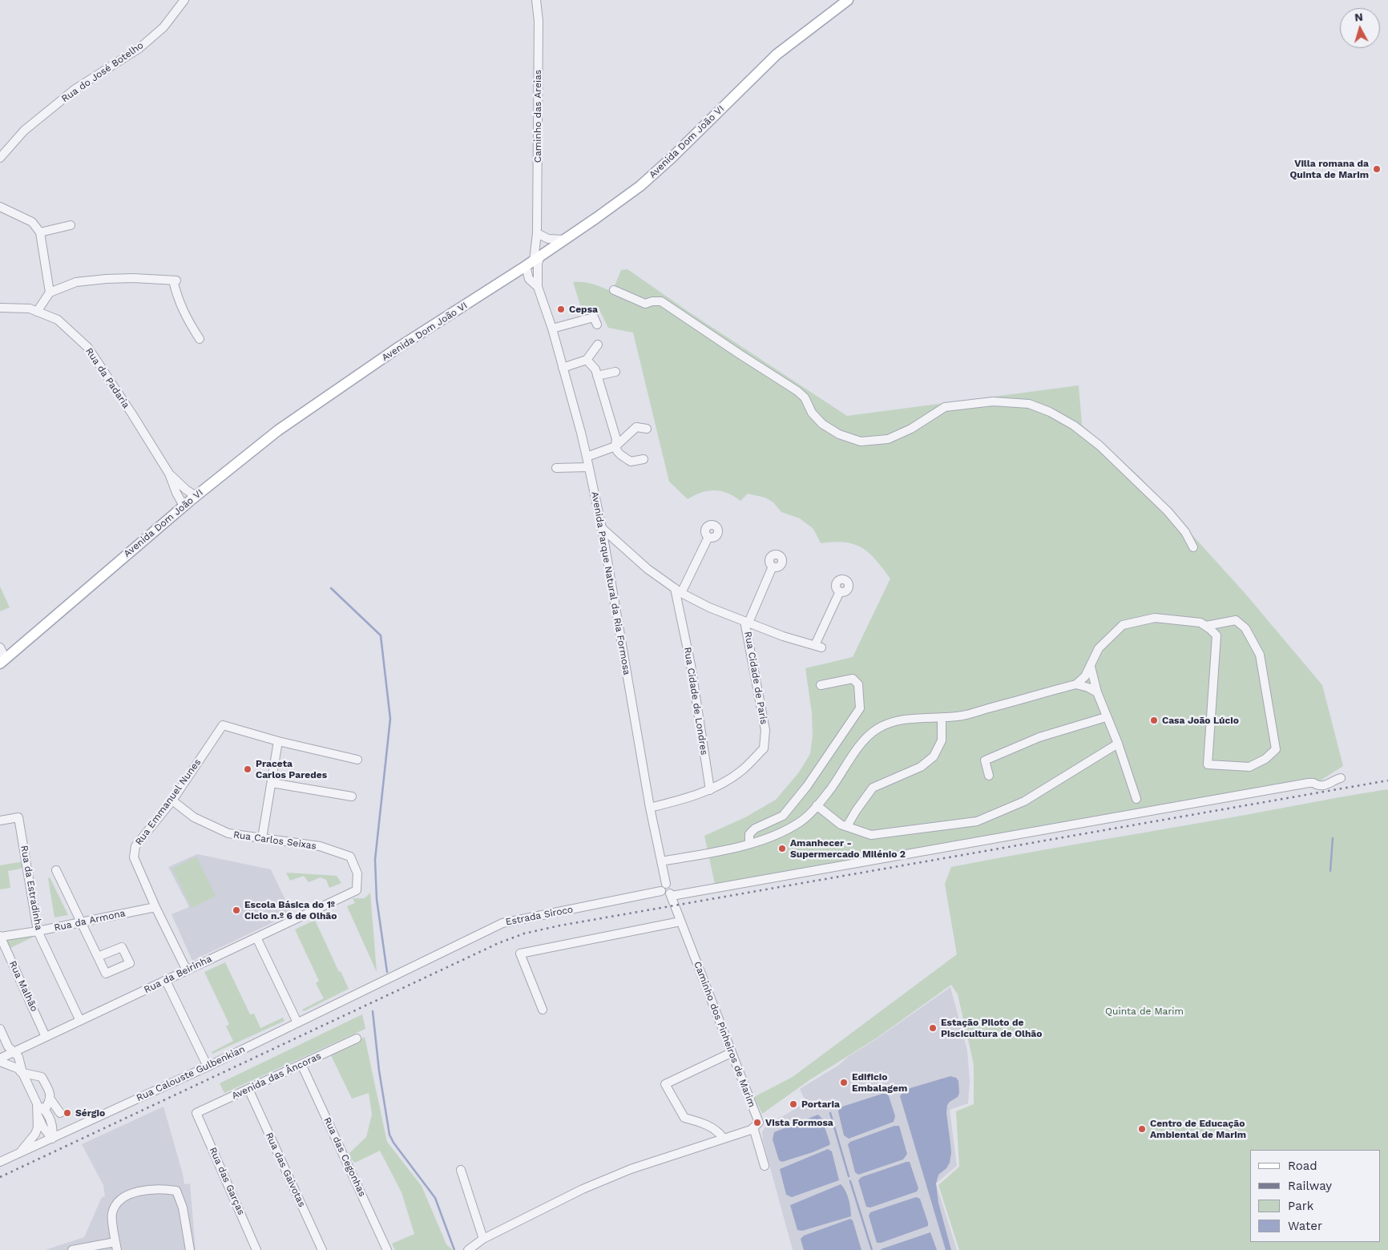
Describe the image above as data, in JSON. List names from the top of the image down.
{
  "streets": {
    "main road": ["Avenida Dom João VI"],
    "street": [
      "Rua do José Botelho",
      "Caminho das Areias",
      "Rua da Padaria",
      "Avenida Parque Natural da Ria Formosa",
      "Rua Cidade de Paris",
      "Rua Cidade de Londres",
      "Rua Emmanuel Nunes",
      "Rua Carlos Seixas",
      "Rua da Estradinha",
      "Estrada Siroco",
      "Rua da Armona",
      "Rua da Beirinha",
      "Rua Malhão",
      "Caminho dos Pinheiros de Marim",
      "Rua Calouste Gulbenkian",
      "Avenida das Âncoras",
      "Rua das Cegonhas",
      "Rua das Gaivotas",
      "Rua das Garças"
    ]
  },
  "crossings": [
    ["Caminho das Areias", "Avenida Dom João VI"],
    ["Caminho das Areias", "Avenida Parque Natural da Ria Formosa"],
    ["Avenida Parque Natural da Ria Formosa", "Rua Cidade de Paris"],
    ["Avenida Parque Natural da Ria Formosa", "Estrada Siroco"],
    ["Avenida Parque Natural da Ria Formosa", "Caminho dos Pinheiros de Marim"],
    ["Rua Cidade de Paris", "Rua Cidade de Londres"],
    ["Rua Emmanuel Nunes", "Rua Carlos Seixas"],
    ["Rua Emmanuel Nunes", "Rua da Armona"],
    ["Rua Emmanuel Nunes", "Rua da Beirinha"],
    ["Rua Carlos Seixas", "Rua da Beirinha"],
    ["Rua da Estradinha", "Rua da Armona"],
    ["Rua da Estradinha", "Rua da Beirinha"],
    ["Estrada Siroco", "Caminho dos Pinheiros de Marim"],
    ["Estrada Siroco", "Rua Calouste Gulbenkian"],
    ["Rua da Armona", "Rua Malhão"],
    ["Rua da Beirinha", "Rua Malhão"],
    ["Avenida das Âncoras", "Rua das Cegonhas"],
    ["Avenida das Âncoras", "Rua das Gaivotas"],
    ["Avenida das Âncoras", "Rua das Garças"]
  ],
  "parks": ["Quinta de Marim"],
  "places": [
    "Villa romana da Quinta de Marim",
    "Cepsa",
    "Casa João Lúcio",
    "Praceta Carlos Paredes",
    "Amanhecer - Supermercado Milénio 2",
    "Escola Básica do 1º Ciclo n.º 6 de Olhão",
    "Estação Piloto de Piscicultura de Olhão",
    "Edificio Embalagem",
    "Portaria",
    "Sérgio",
    "Vista Formosa",
    "Centro de Educação Ambiental de Marim"
  ],
  "legend": [
    "Road",
    "Railway",
    "Park",
    "Water"
  ],
  "north": "top"
}
